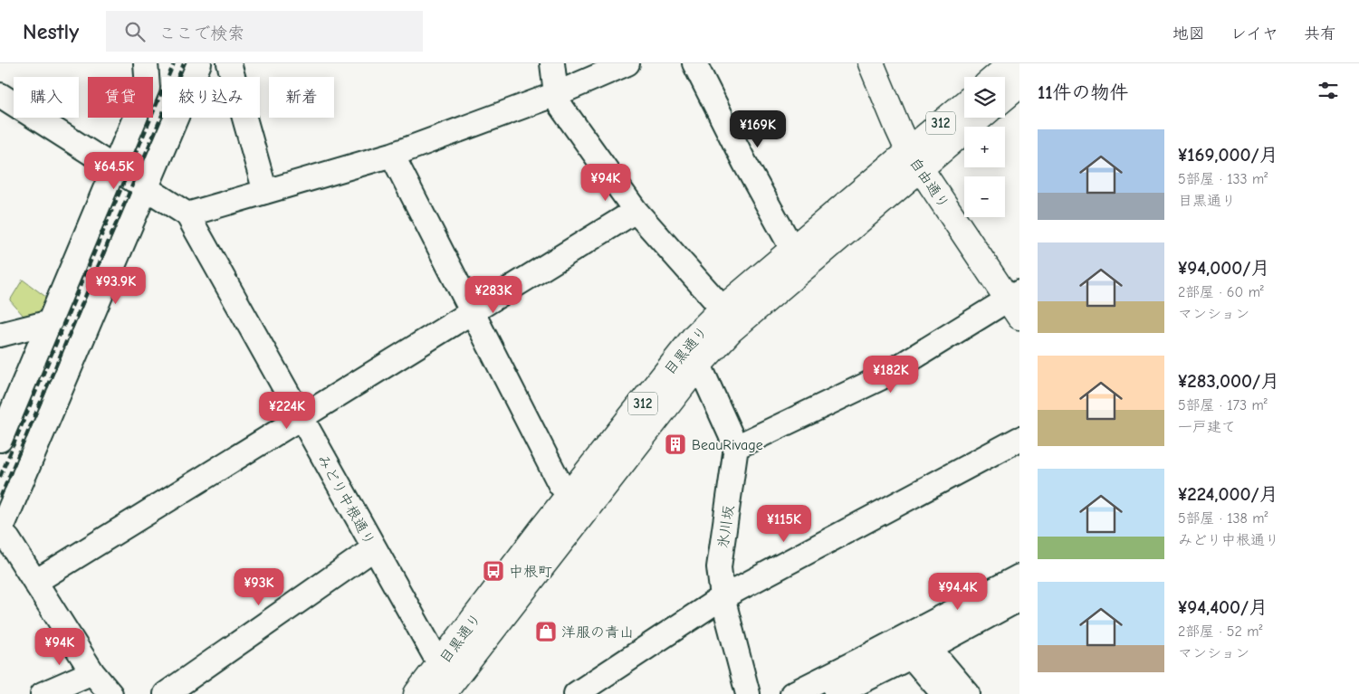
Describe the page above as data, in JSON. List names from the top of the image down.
{
  "streets": {
    "main road": ["312", "自由通り", "目黒通り"],
    "street": ["みどり中根通り", "氷川坂"]
  },
  "crossings": [
    ["自由通り", "目黒通り"],
    ["目黒通り", "みどり中根通り"]
  ],
  "places": {
    "building": ["BeauRivage"],
    "bus stop": ["中根町"],
    "shop": ["洋服の青山"]
  },
  "page": {
    "header": "Nestly",
    "search": "ここで検索",
    "nav": ["地図", "レイヤ", "共有"],
    "heading": "11件の物件",
    "map_buttons": ["+", "−"],
    "chip": [
      "購入",
      "賃貸",
      "絞り込み",
      "新着"
    ],
    "price": [
      "¥169K",
      "¥64.5K",
      "¥94K",
      "¥93.9K",
      "¥283K",
      "¥182K",
      "¥224K",
      "¥115K",
      "¥93K",
      "¥94.4K",
      "¥94K"
    ],
    "list": [
      {
        "name": "¥169,000/月",
        "note": "5部屋 · 133 m² · 目黒通り"
      },
      {
        "name": "¥94,000/月",
        "note": "2部屋 · 60 m² · マンション"
      },
      {
        "name": "¥283,000/月",
        "note": "5部屋 · 173 m² · 一戸建て"
      },
      {
        "name": "¥224,000/月",
        "note": "5部屋 · 138 m² · みどり中根通り"
      },
      {
        "name": "¥94,400/月",
        "note": "2部屋 · 52 m² · マンション"
      }
    ]
  }
}
